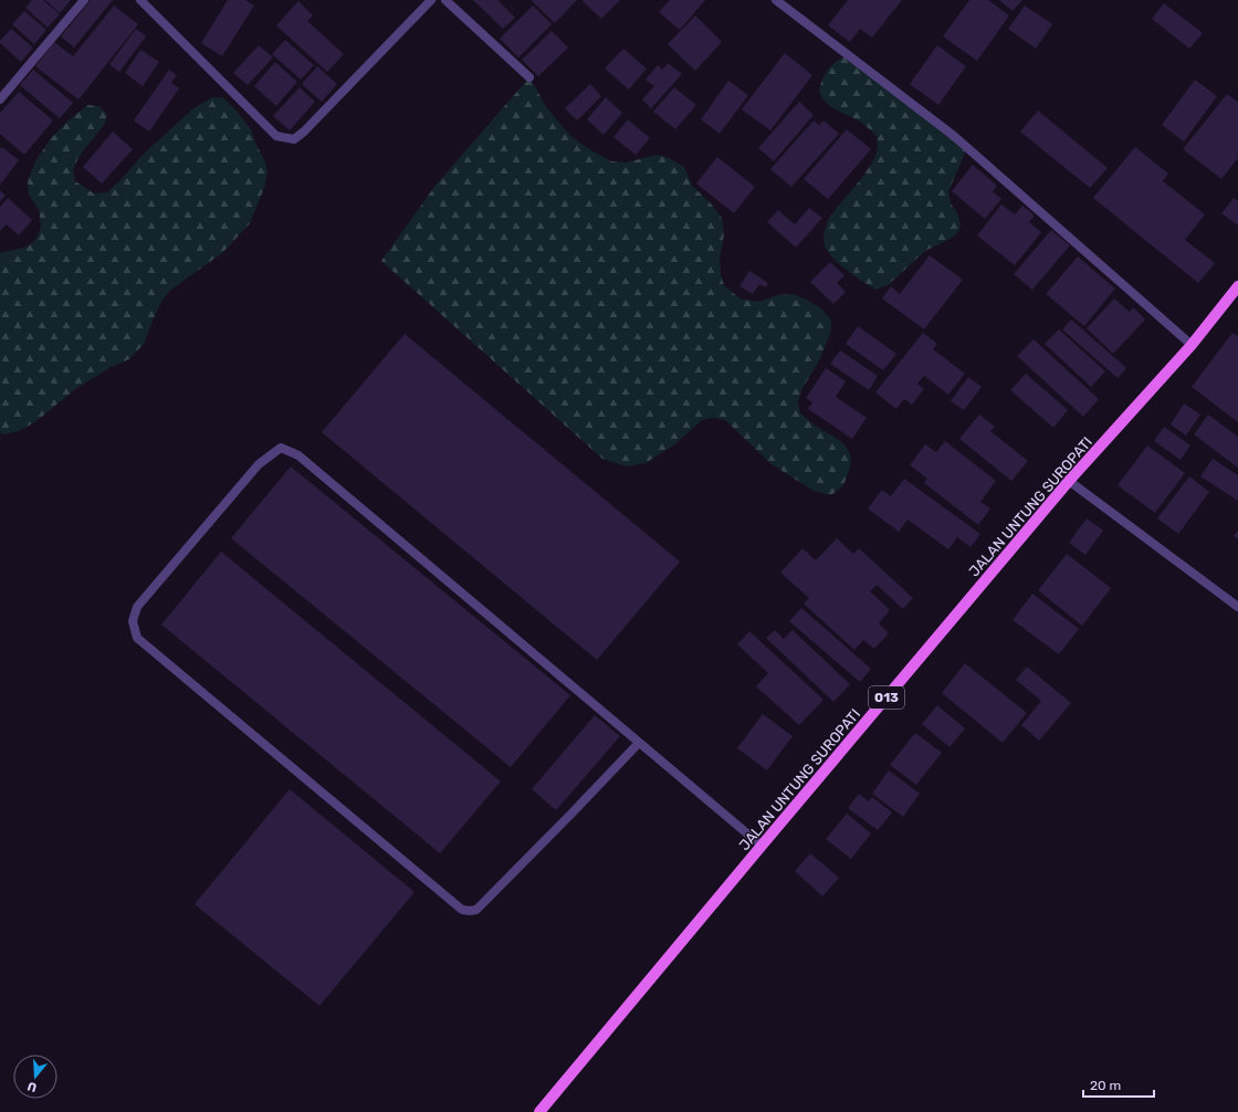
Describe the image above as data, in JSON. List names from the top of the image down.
{
  "streets": {
    "main road": ["JALAN UNTUNG SUROPATI", "013"]
  },
  "scale_bar": "20 m",
  "north": "bottom"
}
